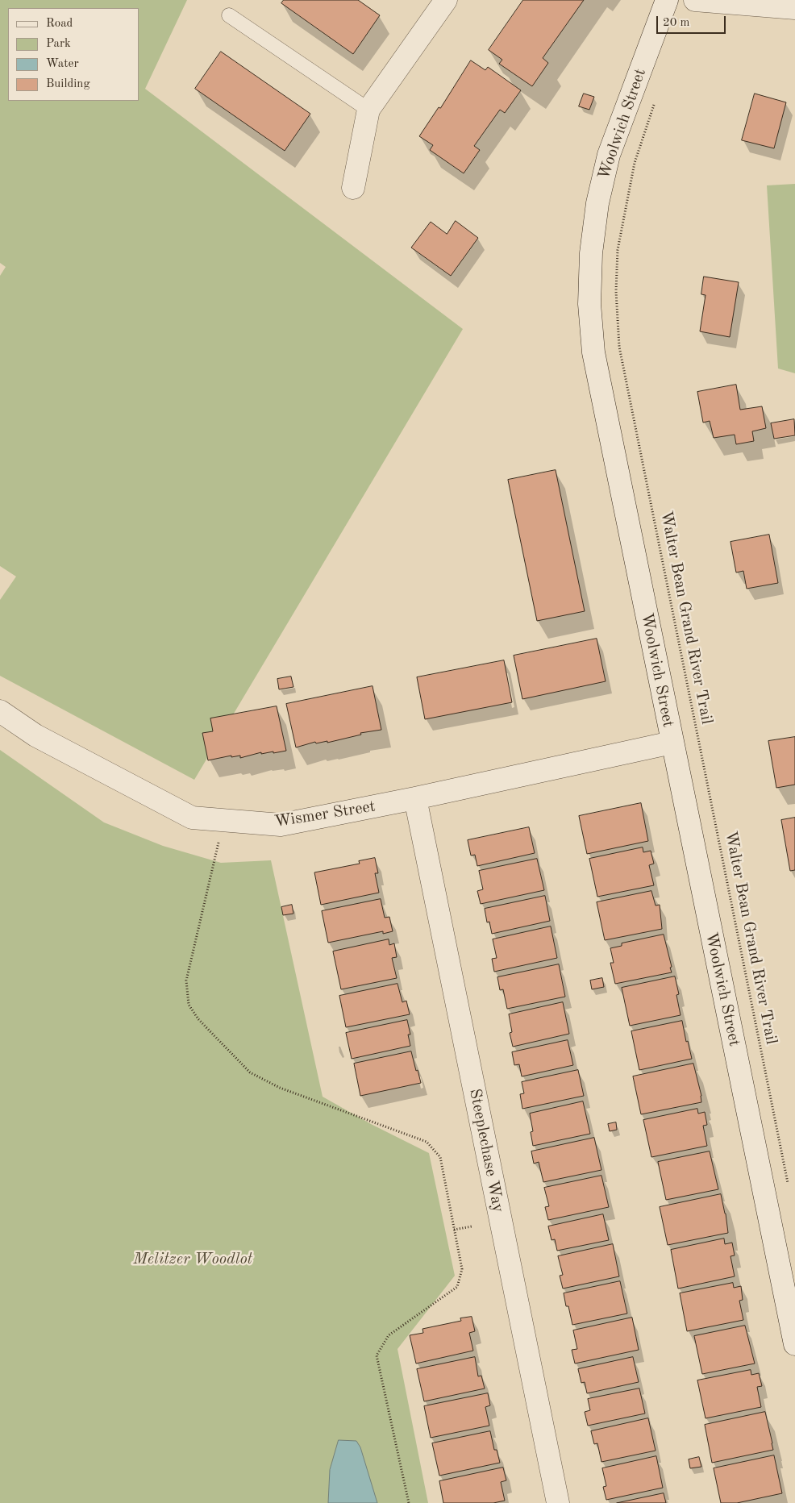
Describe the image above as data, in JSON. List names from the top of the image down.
{
  "streets": {
    "street": ["Woolwich Street", "Wismer Street", "Steeplechase Way"],
    "path": ["Walter Bean Grand River Trail"]
  },
  "crossings": [
    ["Woolwich Street", "Wismer Street"],
    ["Wismer Street", "Steeplechase Way"]
  ],
  "parks": ["Melitzer Woodlot"],
  "legend": [
    "Road",
    "Park",
    "Water",
    "Building"
  ],
  "scale_bar": "20 m"
}
